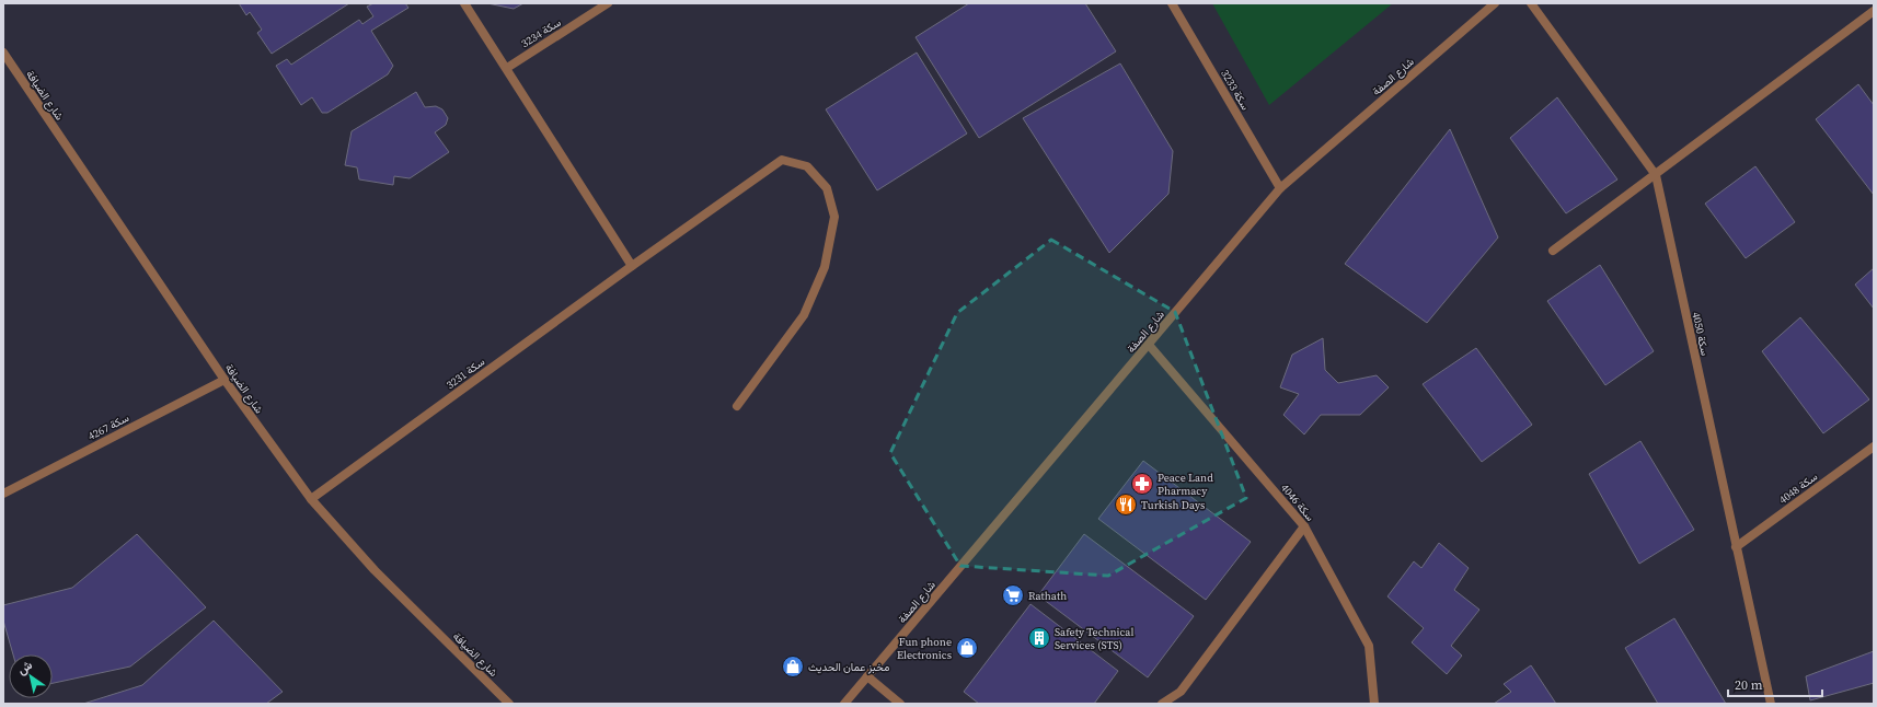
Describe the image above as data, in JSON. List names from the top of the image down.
{
  "streets": {
    "street": [
      "سكة 3234",
      "شارع الصفة",
      "سكة 3233",
      "شارع الضيافة",
      "سكة 4050",
      "سكة 3231",
      "سكة 4267",
      "سكة 4048",
      "سكة 4046"
    ]
  },
  "crossings": [
    ["شارع الصفة", "سكة 3233"],
    ["شارع الصفة", "سكة 4046"],
    ["شارع الضيافة", "سكة 3231"],
    ["شارع الضيافة", "سكة 4267"],
    ["سكة 4050", "سكة 4048"]
  ],
  "places": {
    "pharmacy": ["Peace Land Pharmacy"],
    "restaurant": ["Turkish Days"],
    "supermarket": ["Rathath"],
    "building": ["Safety Technical Services (STS)"],
    "shop": ["Fun phone Electronics", "مخبز عمان الحديث"]
  },
  "scale_bar": "20 m",
  "north": "top left"
}
